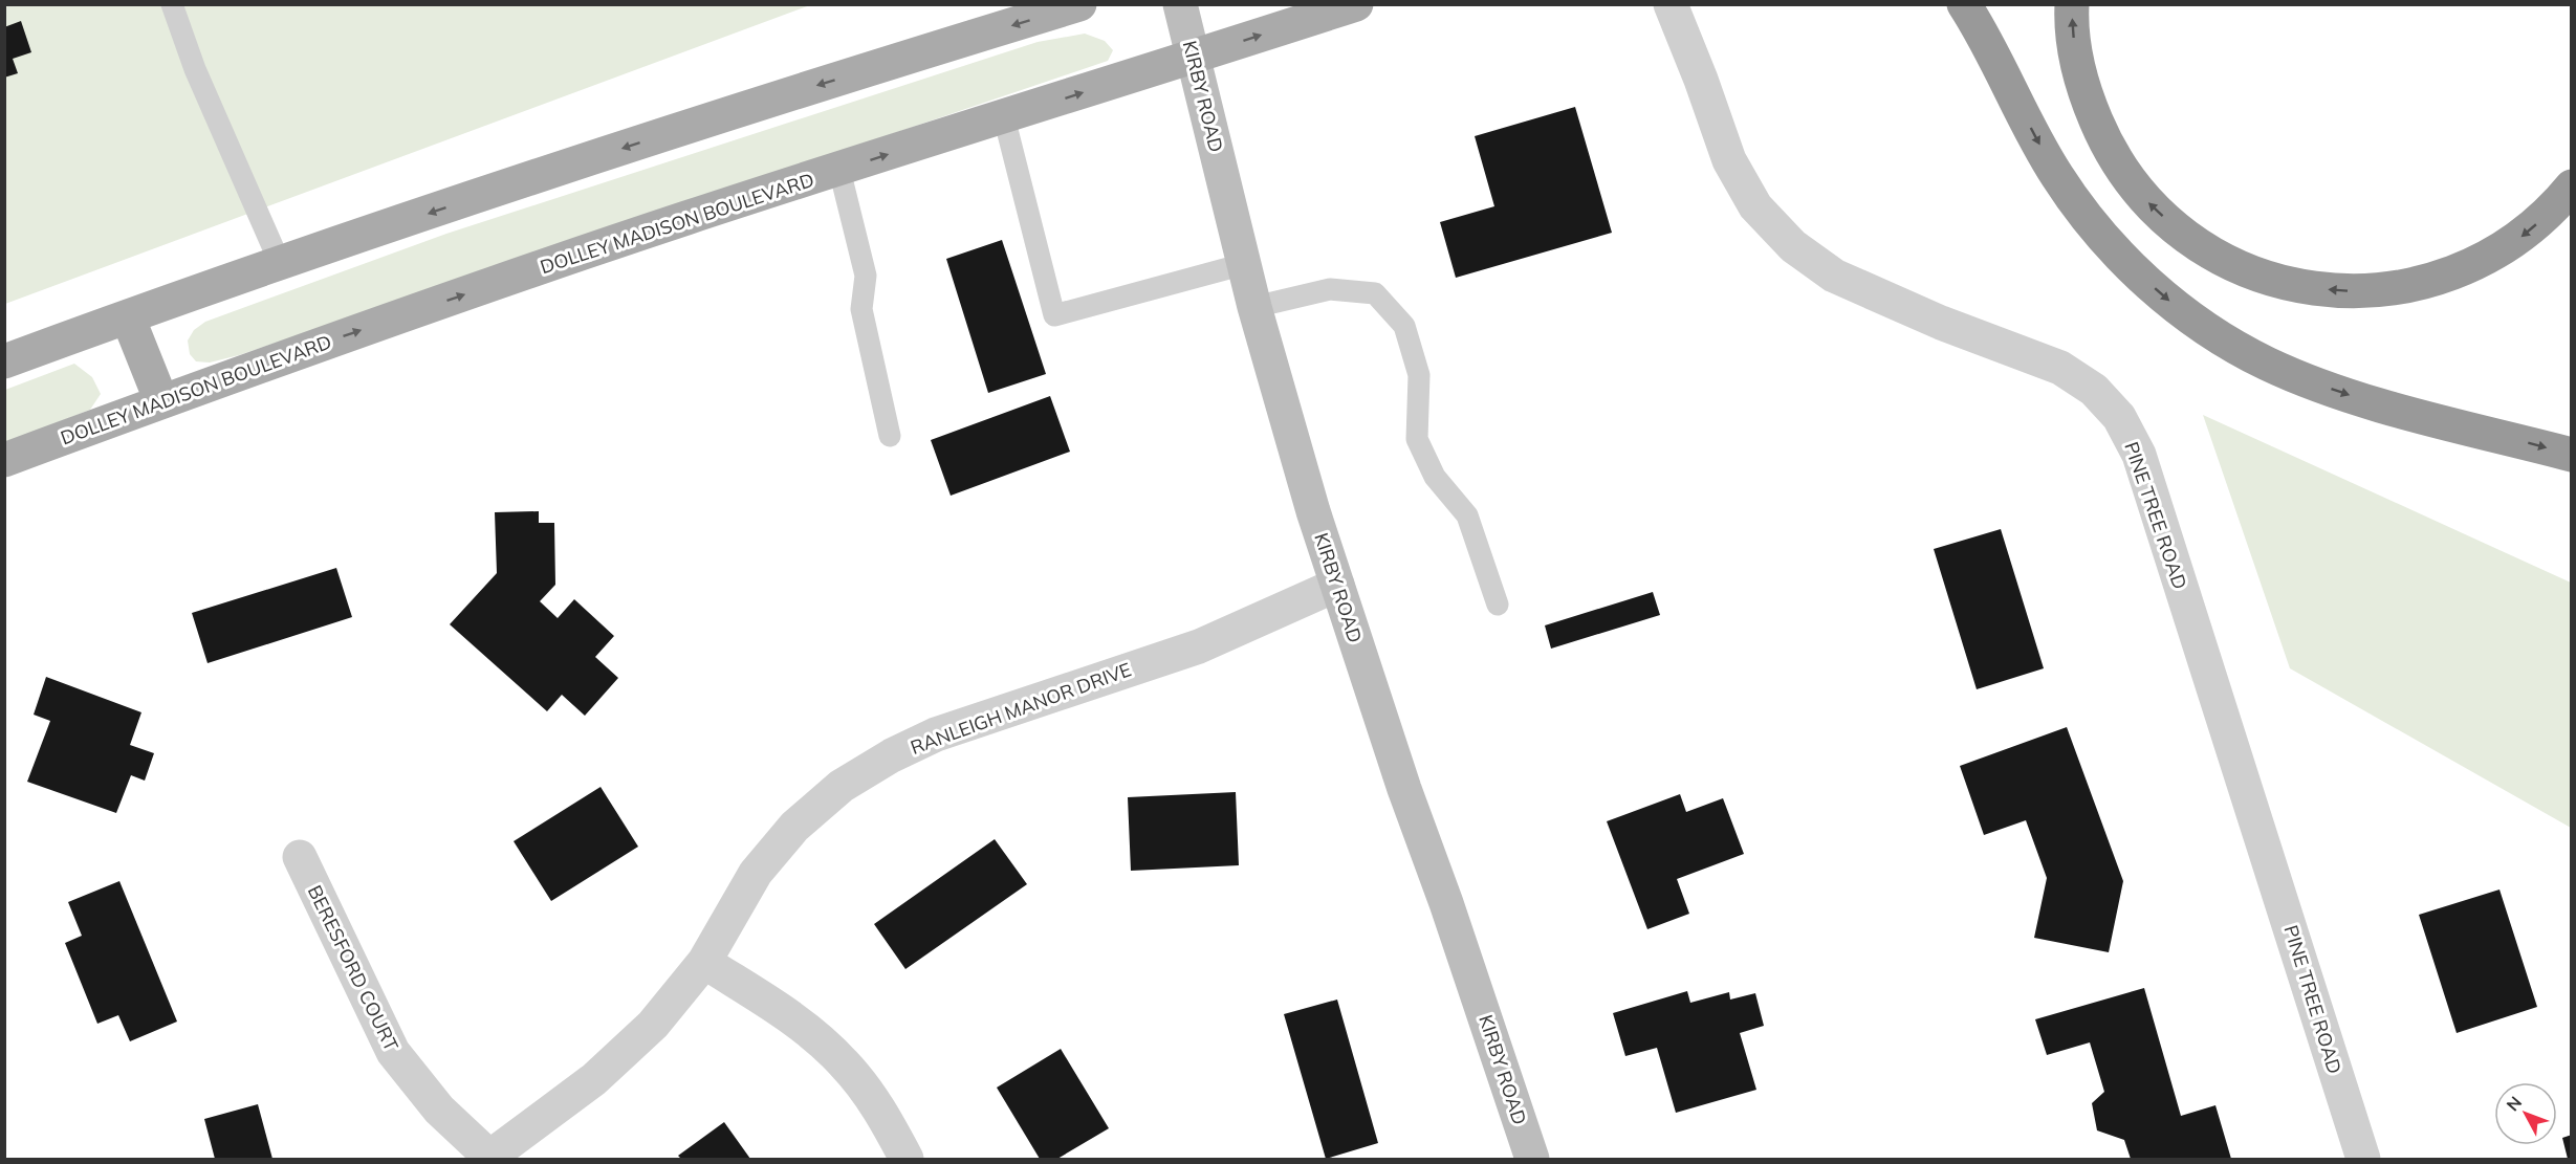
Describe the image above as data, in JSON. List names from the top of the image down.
{
  "streets": {
    "main road": ["KIRBY ROAD", "DOLLEY MADISON BOULEVARD"],
    "street": ["PINE TREE ROAD", "RANLEIGH MANOR DRIVE", "BERESFORD COURT"]
  },
  "crossings": [
    ["KIRBY ROAD", "DOLLEY MADISON BOULEVARD"],
    ["KIRBY ROAD", "RANLEIGH MANOR DRIVE"],
    ["RANLEIGH MANOR DRIVE", "BERESFORD COURT"]
  ],
  "north": "top left"
}
